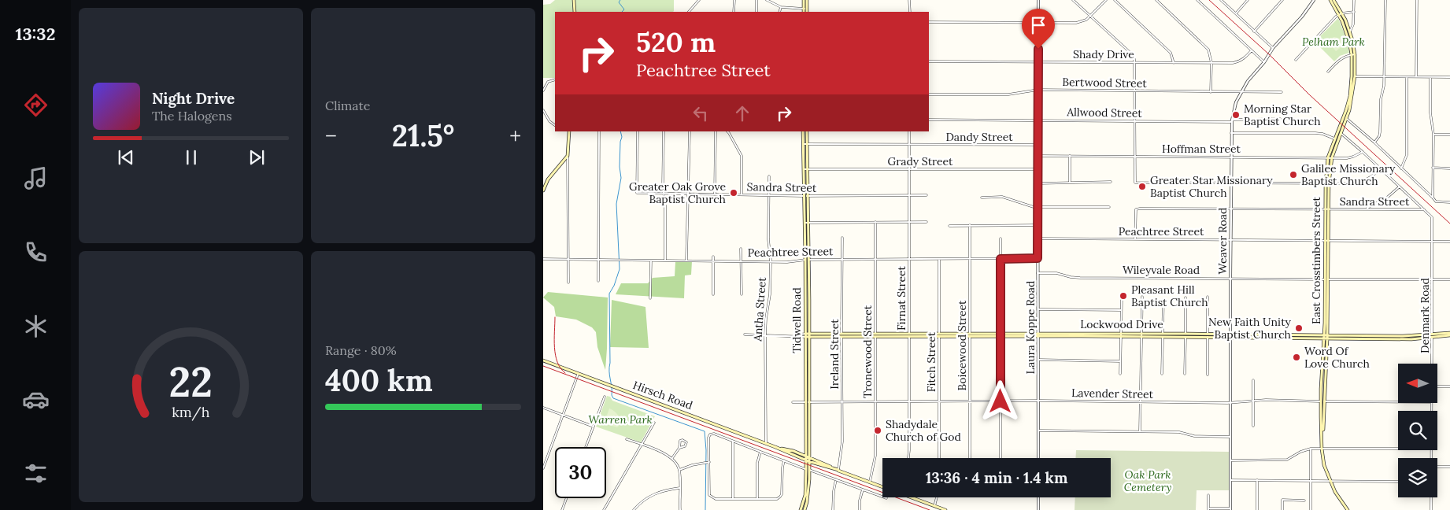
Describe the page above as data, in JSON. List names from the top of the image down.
{
  "streets": {
    "main road": [
      "East Crosstimbers Street",
      "Tidwell Road",
      "Lockwood Drive",
      "Hirsch Road"
    ],
    "street": [
      "Shady Drive",
      "Bertwood Street",
      "Allwood Street",
      "Dandy Street",
      "Hoffman Street",
      "Grady Street",
      "Sandra Street",
      "Peachtree Street",
      "Weaver Road",
      "Wileyvale Road",
      "Firnat Street",
      "Antha Street",
      "Denmark Road",
      "Laura Koppe Road",
      "Boicewood Street",
      "Tronewood Street",
      "Ireland Street",
      "Fitch Street",
      "Lavender Street"
    ]
  },
  "crossings": [
    ["Shady Drive", "Laura Koppe Road"],
    ["Bertwood Street", "Weaver Road"],
    ["Bertwood Street", "Laura Koppe Road"],
    ["Allwood Street", "Weaver Road"],
    ["Allwood Street", "Laura Koppe Road"],
    ["Dandy Street", "Firnat Street"],
    ["Dandy Street", "Tidwell Road"],
    ["Dandy Street", "Laura Koppe Road"],
    ["Hoffman Street", "Weaver Road"],
    ["Hoffman Street", "East Crosstimbers Street"],
    ["Hoffman Street", "Laura Koppe Road"],
    ["Grady Street", "Firnat Street"],
    ["Grady Street", "Tidwell Road"],
    ["Grady Street", "Laura Koppe Road"],
    ["Sandra Street", "Peachtree Street"],
    ["Sandra Street", "Weaver Road"],
    ["Sandra Street", "East Crosstimbers Street"],
    ["Sandra Street", "Firnat Street"],
    ["Sandra Street", "Antha Street"],
    ["Sandra Street", "Denmark Road"],
    ["Sandra Street", "Tidwell Road"],
    ["Peachtree Street", "Weaver Road"],
    ["Peachtree Street", "East Crosstimbers Street"],
    ["Peachtree Street", "Firnat Street"],
    ["Peachtree Street", "Antha Street"],
    ["Peachtree Street", "Denmark Road"],
    ["Peachtree Street", "Tidwell Road"],
    ["Peachtree Street", "Laura Koppe Road"],
    ["Peachtree Street", "Boicewood Street"],
    ["Peachtree Street", "Tronewood Street"],
    ["Peachtree Street", "Ireland Street"],
    ["Peachtree Street", "Fitch Street"],
    ["Weaver Road", "Wileyvale Road"],
    ["Weaver Road", "Lockwood Drive"],
    ["Weaver Road", "Lavender Street"],
    ["East Crosstimbers Street", "Wileyvale Road"],
    ["East Crosstimbers Street", "Lockwood Drive"],
    ["East Crosstimbers Street", "Lavender Street"],
    ["Wileyvale Road", "Denmark Road"],
    ["Wileyvale Road", "Laura Koppe Road"],
    ["Firnat Street", "Lockwood Drive"],
    ["Firnat Street", "Lavender Street"],
    ["Antha Street", "Lockwood Drive"],
    ["Antha Street", "Hirsch Road"],
    ["Denmark Road", "Lockwood Drive"],
    ["Tidwell Road", "Lockwood Drive"],
    ["Tidwell Road", "Lavender Street"],
    ["Tidwell Road", "Hirsch Road"],
    ["Lockwood Drive", "Laura Koppe Road"],
    ["Lockwood Drive", "Boicewood Street"],
    ["Lockwood Drive", "Tronewood Street"],
    ["Lockwood Drive", "Ireland Street"],
    ["Lockwood Drive", "Fitch Street"],
    ["Laura Koppe Road", "Lavender Street"],
    ["Boicewood Street", "Lavender Street"],
    ["Tronewood Street", "Lavender Street"],
    ["Tronewood Street", "Hirsch Road"],
    ["Ireland Street", "Lavender Street"],
    ["Ireland Street", "Hirsch Road"],
    ["Fitch Street", "Lavender Street"]
  ],
  "parks": ["Pelham Park", "Warren Park", "Oak Park Cemetery"],
  "places": [
    "Morning Star Baptist Church",
    "Galilee Missionary Baptist Church",
    "Greater Star Missionary Baptist Church",
    "Greater Oak Grove Baptist Church",
    "Pleasant Hill Baptist Church",
    "New Faith Unity Baptist Church",
    "Word Of Love Church",
    "Shadydale Church of God"
  ],
  "north": "left",
  "page": {
    "tabs": "13:32",
    "tile": [
      "Climate",
      ["Range · 80%", "400 km"]
    ],
    "turn": ["520 m", "Peachtree Street"],
    "song": ["Night Drive", "The Halogens"],
    "heat": ["−", "21.5°", "+"],
    "limit": "30",
    "trip": "13:36 · 4 min · 1.4 km",
    "gauge": ["22", "km/h"]
  }
}
